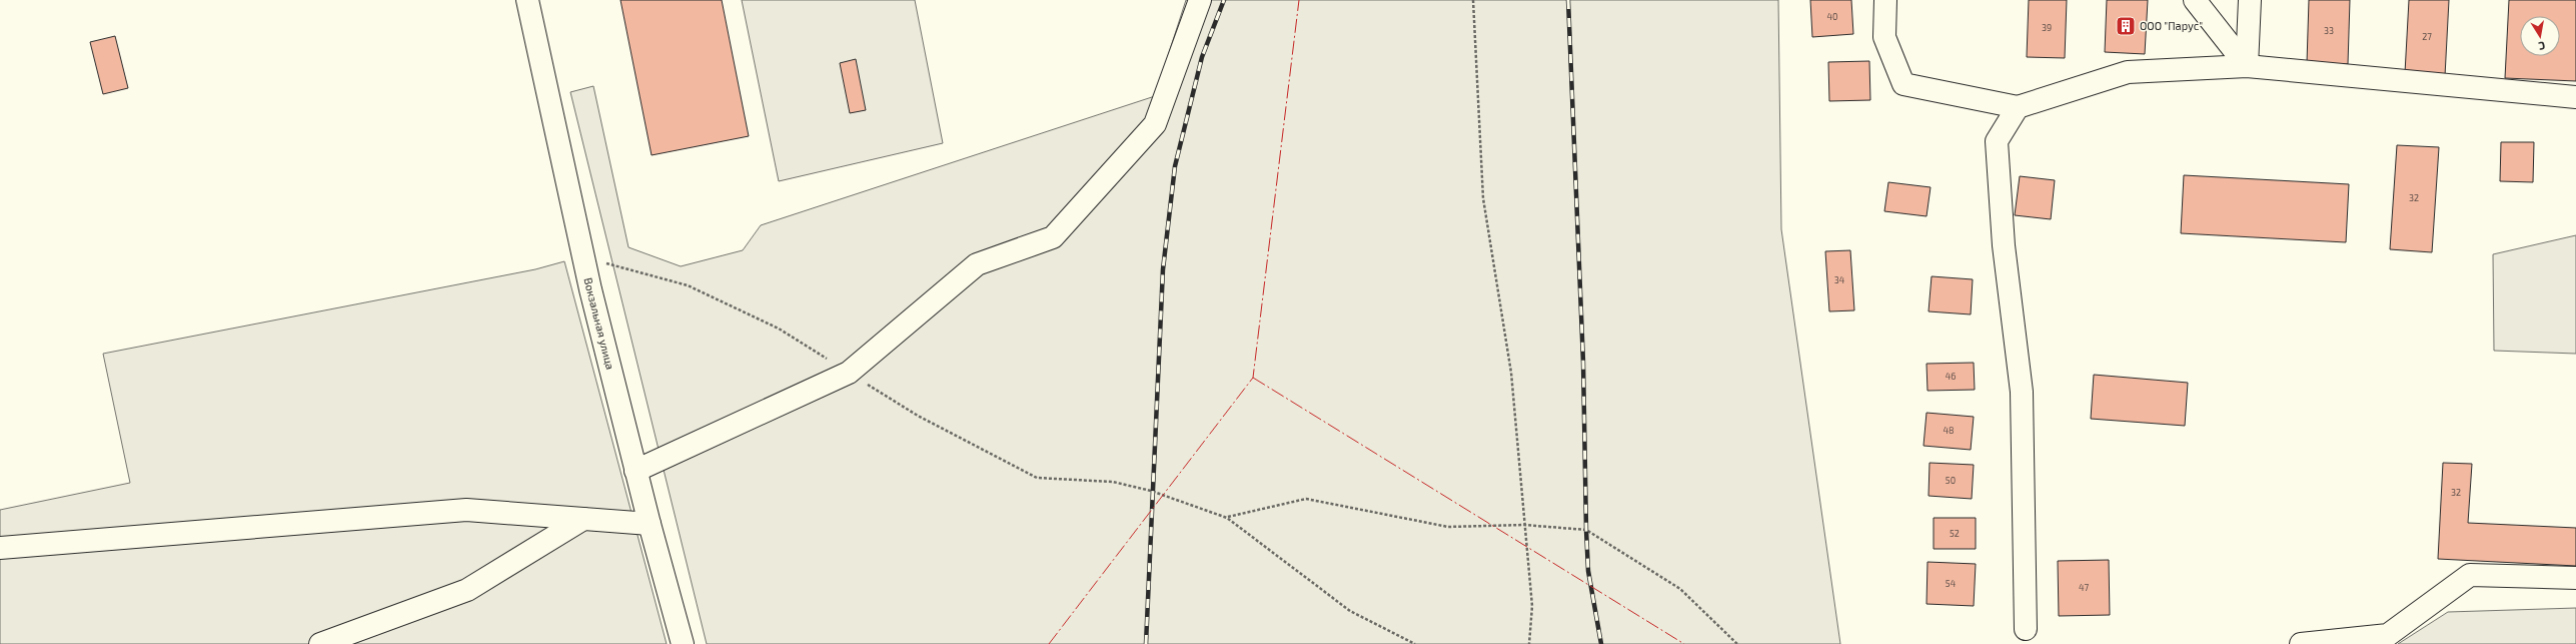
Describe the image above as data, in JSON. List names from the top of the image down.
{
  "streets": {
    "street": ["Вокзальная улица"]
  },
  "places": {
    "building": ["ООО \"Парус\""]
  },
  "house_numbers": [
    "40",
    "39",
    "33",
    "27",
    "32",
    "34",
    "46",
    "48",
    "50",
    "32",
    "52",
    "54",
    "47"
  ],
  "north": "bottom"
}
